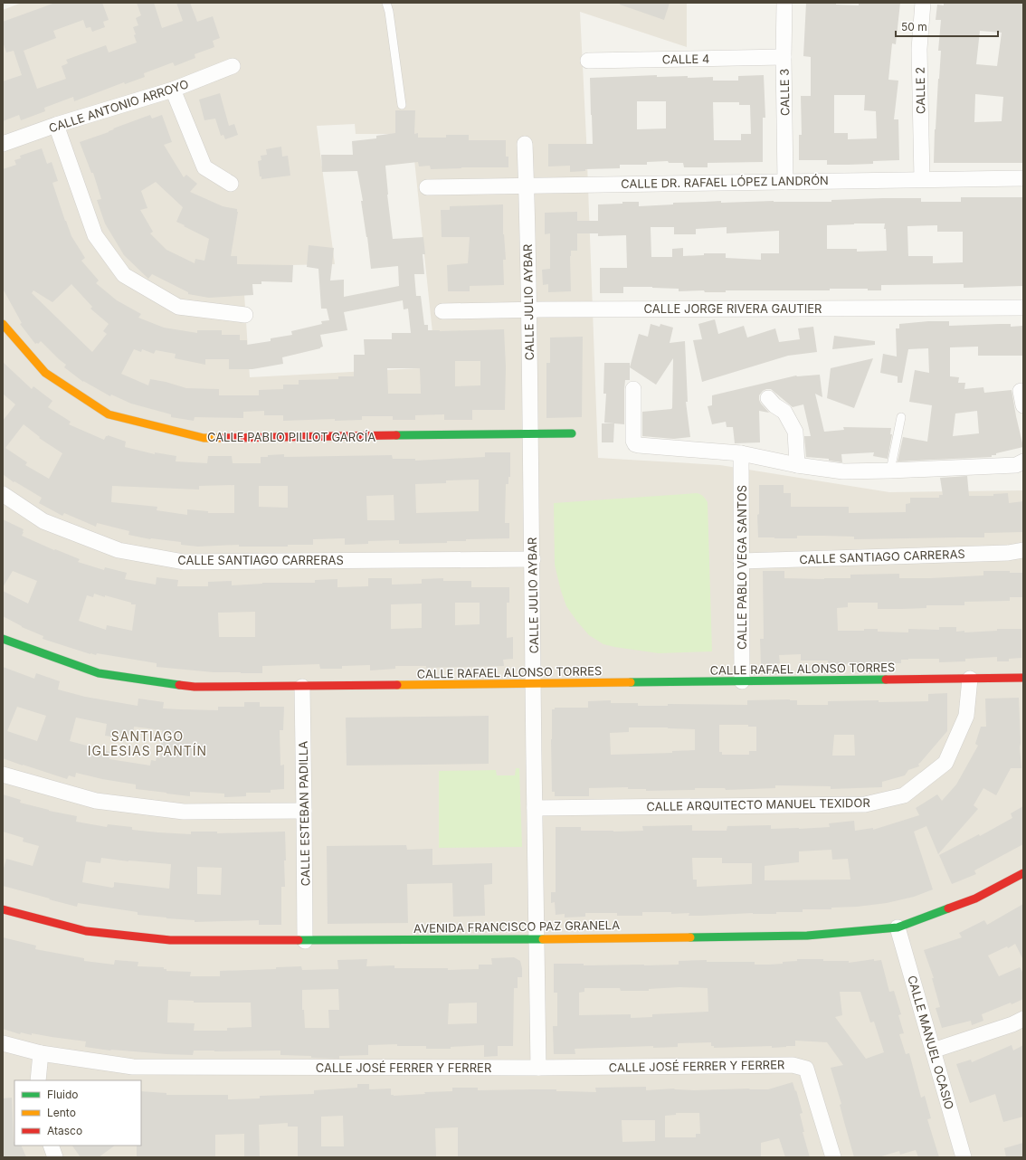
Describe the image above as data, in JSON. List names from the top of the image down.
{
  "streets": {
    "street": [
      "CALLE 4",
      "CALLE 2",
      "CALLE 3",
      "CALLE ANTONIO ARROYO",
      "CALLE DR. RAFAEL LÓPEZ LANDRÓN",
      "CALLE JULIO AYBAR",
      "CALLE JORGE RIVERA GAUTIER",
      "CALLE PABLO PILLOT GARCÍA",
      "CALLE SANTIAGO CARRERAS",
      "CALLE PABLO VEGA SANTOS",
      "CALLE RAFAEL ALONSO TORRES",
      "CALLE ARQUITECTO MANUEL TEXIDOR",
      "CALLE ESTEBAN PADILLA",
      "AVENIDA FRANCISCO PAZ GRANELA",
      "CALLE MANUEL OCASIO",
      "CALLE JOSÉ FERRER Y FERRER"
    ]
  },
  "crossings": [
    ["CALLE 4", "CALLE 3"],
    ["CALLE 2", "CALLE DR. RAFAEL LÓPEZ LANDRÓN"],
    ["CALLE 3", "CALLE DR. RAFAEL LÓPEZ LANDRÓN"],
    ["CALLE DR. RAFAEL LÓPEZ LANDRÓN", "CALLE JULIO AYBAR"],
    ["CALLE JULIO AYBAR", "CALLE JORGE RIVERA GAUTIER"],
    ["CALLE JULIO AYBAR", "CALLE PABLO PILLOT GARCÍA"],
    ["CALLE JULIO AYBAR", "CALLE SANTIAGO CARRERAS"],
    ["CALLE JULIO AYBAR", "CALLE RAFAEL ALONSO TORRES"],
    ["CALLE JULIO AYBAR", "CALLE ARQUITECTO MANUEL TEXIDOR"],
    ["CALLE JULIO AYBAR", "AVENIDA FRANCISCO PAZ GRANELA"],
    ["CALLE JULIO AYBAR", "CALLE JOSÉ FERRER Y FERRER"],
    ["CALLE SANTIAGO CARRERAS", "CALLE PABLO VEGA SANTOS"],
    ["CALLE PABLO VEGA SANTOS", "CALLE RAFAEL ALONSO TORRES"],
    ["CALLE RAFAEL ALONSO TORRES", "CALLE ARQUITECTO MANUEL TEXIDOR"],
    ["CALLE RAFAEL ALONSO TORRES", "CALLE ESTEBAN PADILLA"],
    ["CALLE ESTEBAN PADILLA", "AVENIDA FRANCISCO PAZ GRANELA"],
    ["AVENIDA FRANCISCO PAZ GRANELA", "CALLE MANUEL OCASIO"]
  ],
  "districts": ["SANTIAGO IGLESIAS PANTÍN"],
  "legend": ["Fluido", "Lento", "Atasco"],
  "scale_bar": "50 m"
}
